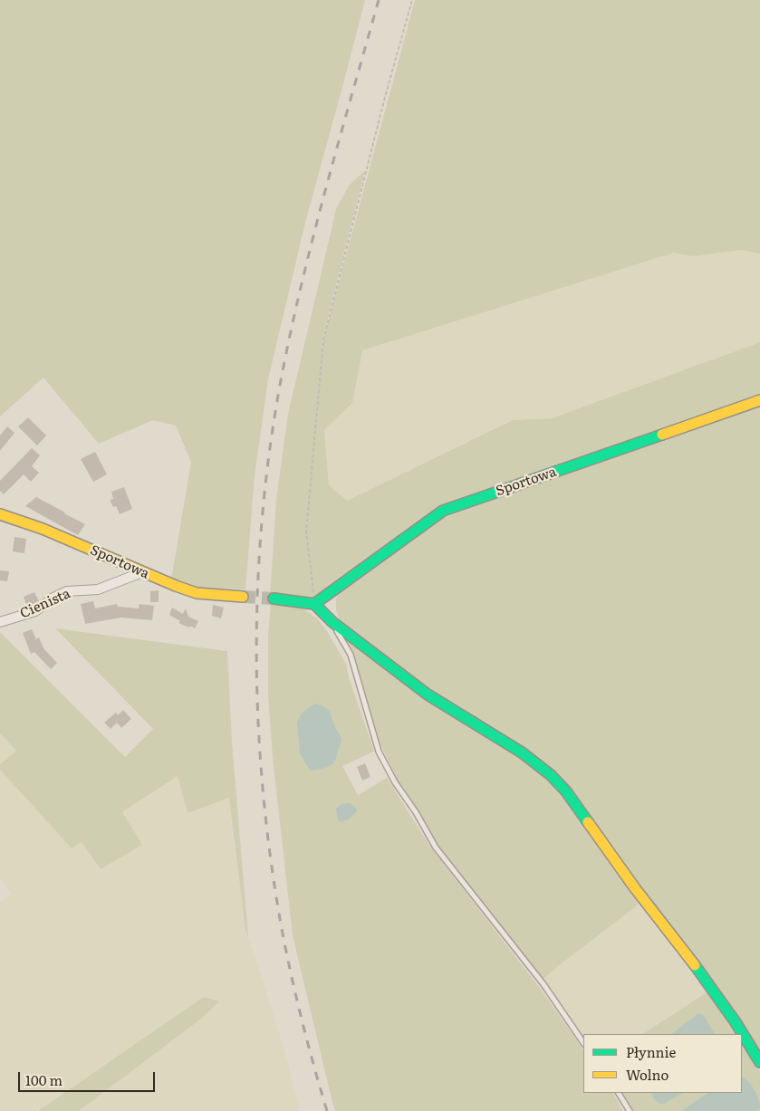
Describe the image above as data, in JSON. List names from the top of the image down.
{
  "streets": {
    "street": ["Sportowa", "Cienista"]
  },
  "crossings": [
    ["Sportowa", "Cienista"]
  ],
  "legend": ["Płynnie", "Wolno"],
  "scale_bar": "100 m"
}
